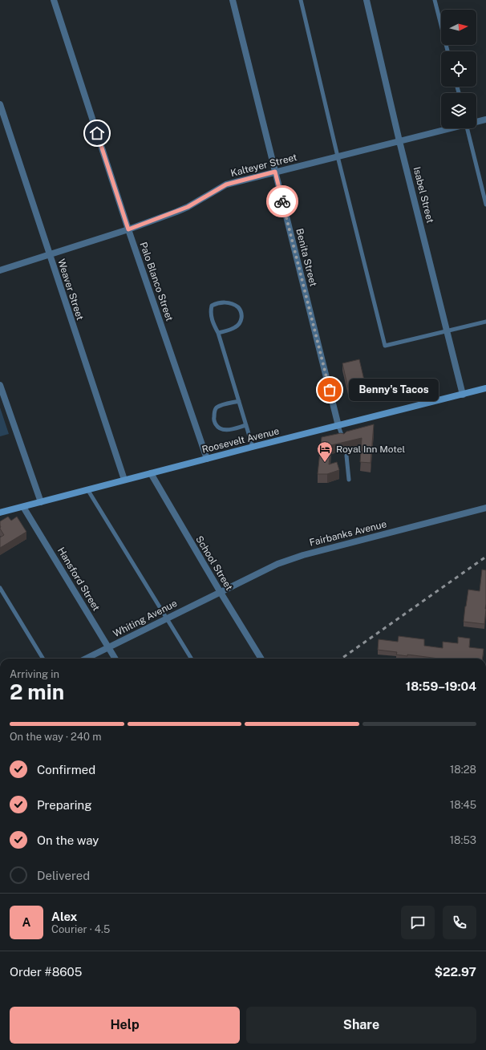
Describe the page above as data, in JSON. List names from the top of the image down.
{
  "streets": {
    "main road": ["Roosevelt Avenue"],
    "street": [
      "Kalteyer Street",
      "Isabel Street",
      "Benita Street",
      "Palo Blanco Street",
      "Weaver Street",
      "Fairbanks Avenue",
      "School Street",
      "Hansford Street",
      "Whiting Avenue"
    ]
  },
  "crossings": [
    ["Kalteyer Street", "Isabel Street"],
    ["Kalteyer Street", "Benita Street"],
    ["Kalteyer Street", "Palo Blanco Street"],
    ["Kalteyer Street", "Weaver Street"],
    ["Isabel Street", "Roosevelt Avenue"],
    ["Benita Street", "Roosevelt Avenue"],
    ["Palo Blanco Street", "Roosevelt Avenue"],
    ["Weaver Street", "Roosevelt Avenue"],
    ["Roosevelt Avenue", "School Street"],
    ["Roosevelt Avenue", "Hansford Street"],
    ["Fairbanks Avenue", "School Street"],
    ["Fairbanks Avenue", "Whiting Avenue"],
    ["School Street", "Whiting Avenue"],
    ["Hansford Street", "Whiting Avenue"]
  ],
  "places": {
    "other": ["Benny's Tacos"],
    "hotel": ["Royal Inn Motel"]
  },
  "north": "right",
  "page": {
    "bubble": "Benny's Tacos",
    "heading": ["2 min", "Arriving in", "18:59–19:04"],
    "panel": [
      "Alex",
      "Courier · 4.5",
      "Order #8605",
      "$22.97"
    ],
    "bar": "On the way · 240 m",
    "list": [
      ["Confirmed", "18:28"],
      ["Preparing", "18:45"],
      ["On the way", "18:53"],
      "Delivered"
    ],
    "round": "A",
    "buttons": ["Help", "Share"]
  }
}
